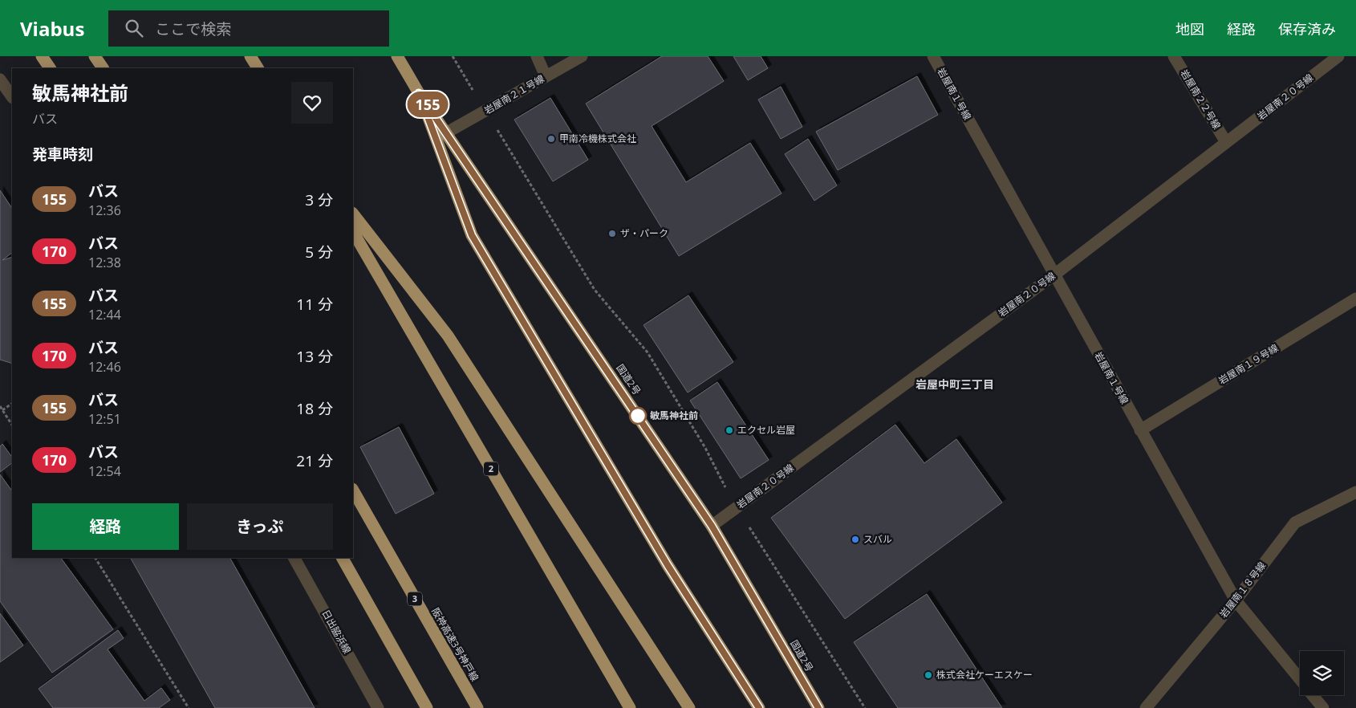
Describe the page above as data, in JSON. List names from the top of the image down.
{
  "streets": {
    "highway": [
      "国道2号",
      "2",
      "3",
      "阪神高速3号神戸線"
    ],
    "street": [
      "岩屋南１号線",
      "岩屋南２１号線",
      "岩屋南２０号線",
      "岩屋南２２号線",
      "岩屋南１９号線",
      "岩屋南１８号線",
      "日出脇浜線"
    ]
  },
  "crossings": [
    ["岩屋南１号線", "岩屋南２０号線"],
    ["岩屋南１号線", "岩屋南１９号線"],
    ["岩屋南１号線", "岩屋南１８号線"],
    ["岩屋南２１号線", "国道2号"],
    ["岩屋南２０号線", "岩屋南２２号線"],
    ["岩屋南２０号線", "国道2号"]
  ],
  "districts": ["岩屋中町三丁目"],
  "places": [
    "甲南冷機株式会社",
    "ザ・パーク",
    "敏馬神社前",
    "エクセル岩屋",
    "スバル",
    "株式会社ケーエスケー"
  ],
  "lines": ["bus line 155"],
  "page": {
    "header": "Viabus",
    "search": "ここで検索",
    "nav": ["地図", "経路", "保存済み"],
    "on_map": "155",
    "heading": [
      ["敏馬神社前", "バス"],
      "発車時刻"
    ],
    "list": [
      {
        "mark": "155",
        "name": "バス",
        "note": "12:36",
        "value": "3 分"
      },
      {
        "mark": "170",
        "name": "バス",
        "note": "12:38",
        "value": "5 分"
      },
      {
        "mark": "155",
        "name": "バス",
        "note": "12:44",
        "value": "11 分"
      },
      {
        "mark": "170",
        "name": "バス",
        "note": "12:46",
        "value": "13 分"
      },
      {
        "mark": "155",
        "name": "バス",
        "note": "12:51",
        "value": "18 分"
      },
      {
        "mark": "170",
        "name": "バス",
        "note": "12:54",
        "value": "21 分"
      }
    ],
    "buttons": ["経路", "きっぷ"]
  }
}
